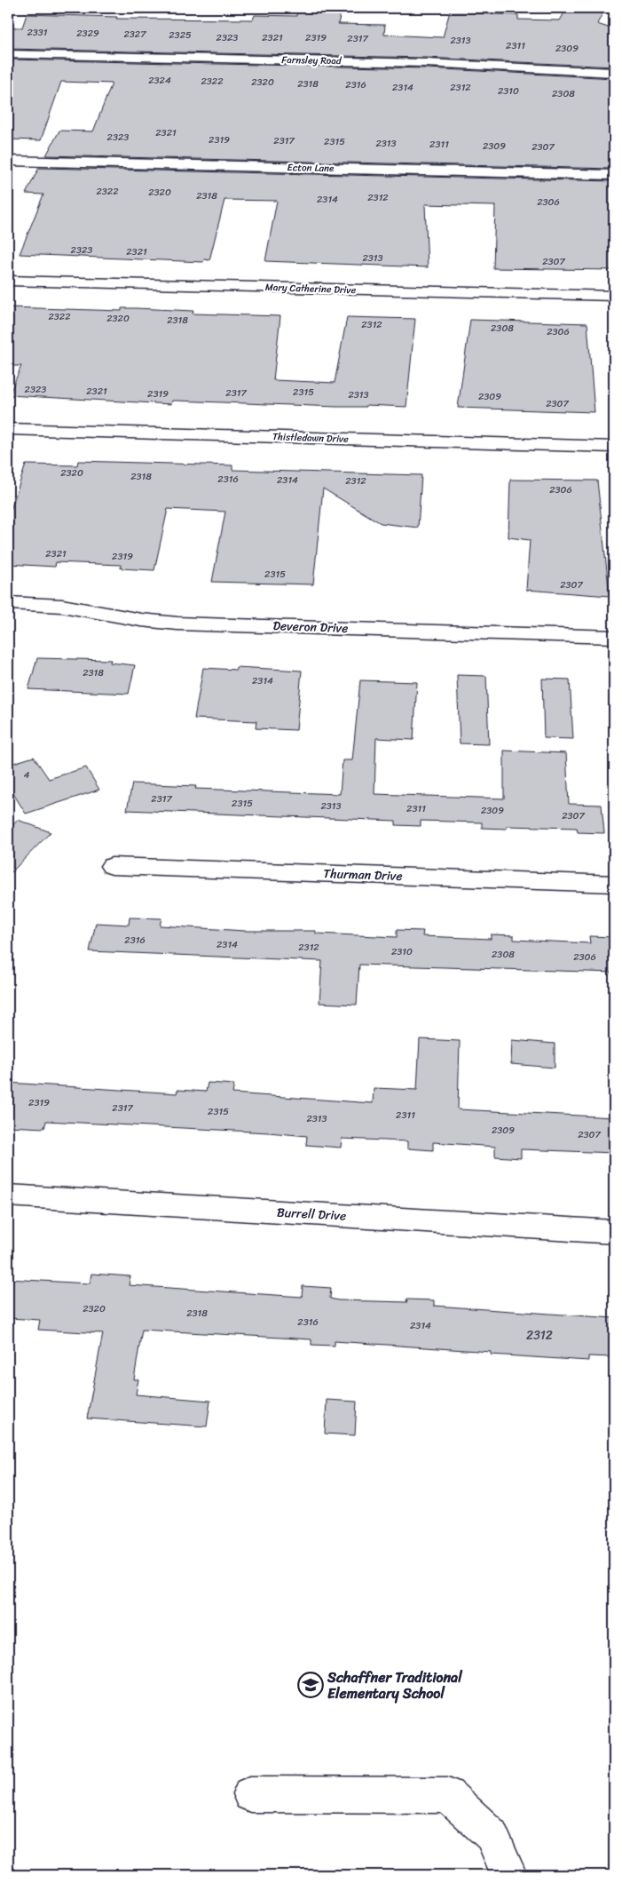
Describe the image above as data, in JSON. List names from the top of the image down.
{
  "streets": {
    "street": [
      "Farnsley Road",
      "Ecton Lane",
      "Mary Catherine Drive",
      "Thistledawn Drive",
      "Deveron Drive",
      "Thurman Drive",
      "Burrell Drive"
    ]
  },
  "places": {
    "school or university": ["Schaffner Traditional Elementary School"]
  },
  "house_numbers": [
    "2331",
    "2329",
    "2327",
    "2325",
    "2323",
    "2321",
    "2319",
    "2317",
    "2313",
    "2311",
    "2309",
    "2324",
    "2322",
    "2320",
    "2318",
    "2316",
    "2314",
    "2312",
    "2310",
    "2308",
    "2321",
    "2323",
    "2319",
    "2317",
    "2315",
    "2313",
    "2311",
    "2309",
    "2307",
    "2322",
    "2320",
    "2318",
    "2312",
    "2314",
    "2306",
    "2323",
    "2321",
    "2313",
    "2307",
    "2322",
    "2320",
    "2318",
    "2312",
    "2308",
    "2306",
    "2323",
    "2321",
    "2315",
    "2317",
    "2319",
    "2313",
    "2309",
    "2307",
    "2320",
    "2318",
    "2316",
    "2314",
    "2312",
    "2306",
    "2321",
    "2319",
    "2315",
    "2307",
    "2318",
    "2314",
    "4",
    "2317",
    "2315",
    "2313",
    "2311",
    "2309",
    "2307",
    "2316",
    "2314",
    "2312",
    "2310",
    "2308",
    "2306",
    "2319",
    "2317",
    "2315",
    "2311",
    "2313",
    "2309",
    "2307",
    "2320",
    "2318",
    "2316",
    "2314",
    "2312"
  ]
}
